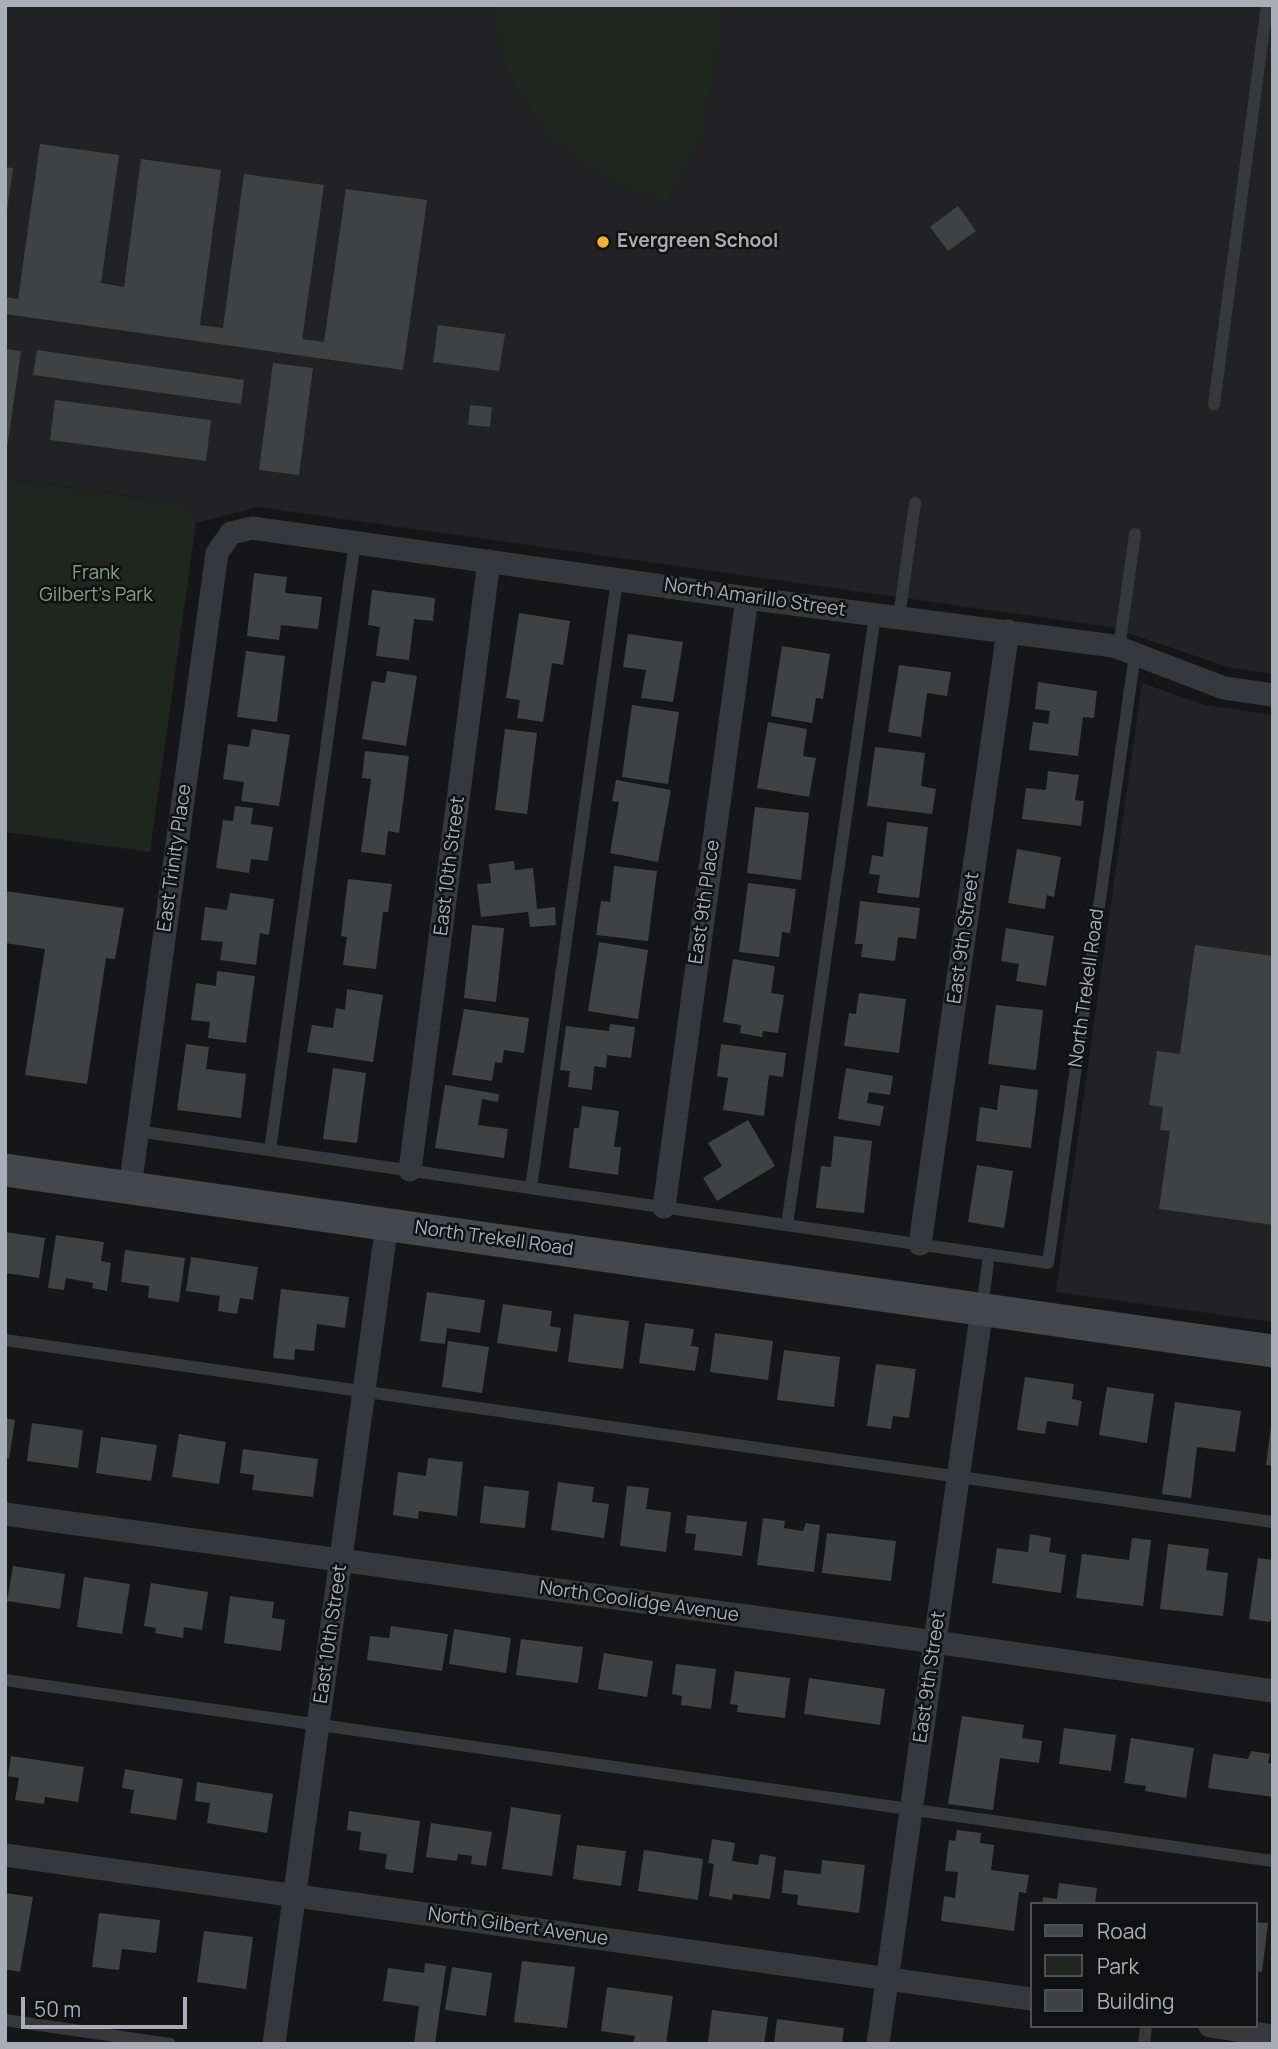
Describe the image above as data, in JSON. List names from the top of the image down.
{
  "streets": {
    "main road": ["North Trekell Road"],
    "street": [
      "North Amarillo Street",
      "East Trinity Place",
      "East 10th Street",
      "East 9th Place",
      "East 9th Street",
      "North Coolidge Avenue",
      "North Gilbert Avenue"
    ]
  },
  "crossings": [
    ["North Amarillo Street", "East Trinity Place"],
    ["North Amarillo Street", "East 10th Street"],
    ["North Amarillo Street", "East 9th Place"],
    ["North Amarillo Street", "East 9th Street"],
    ["North Amarillo Street", "North Trekell Road"],
    ["East Trinity Place", "North Trekell Road"],
    ["East 10th Street", "North Trekell Road"],
    ["East 10th Street", "North Coolidge Avenue"],
    ["East 10th Street", "North Gilbert Avenue"],
    ["East 9th Place", "North Trekell Road"],
    ["East 9th Street", "North Trekell Road"],
    ["East 9th Street", "North Coolidge Avenue"],
    ["East 9th Street", "North Gilbert Avenue"]
  ],
  "parks": ["Frank Gilbert's Park"],
  "places": ["Evergreen School"],
  "legend": ["Road", "Park", "Building"],
  "scale_bar": "50 m"
}
